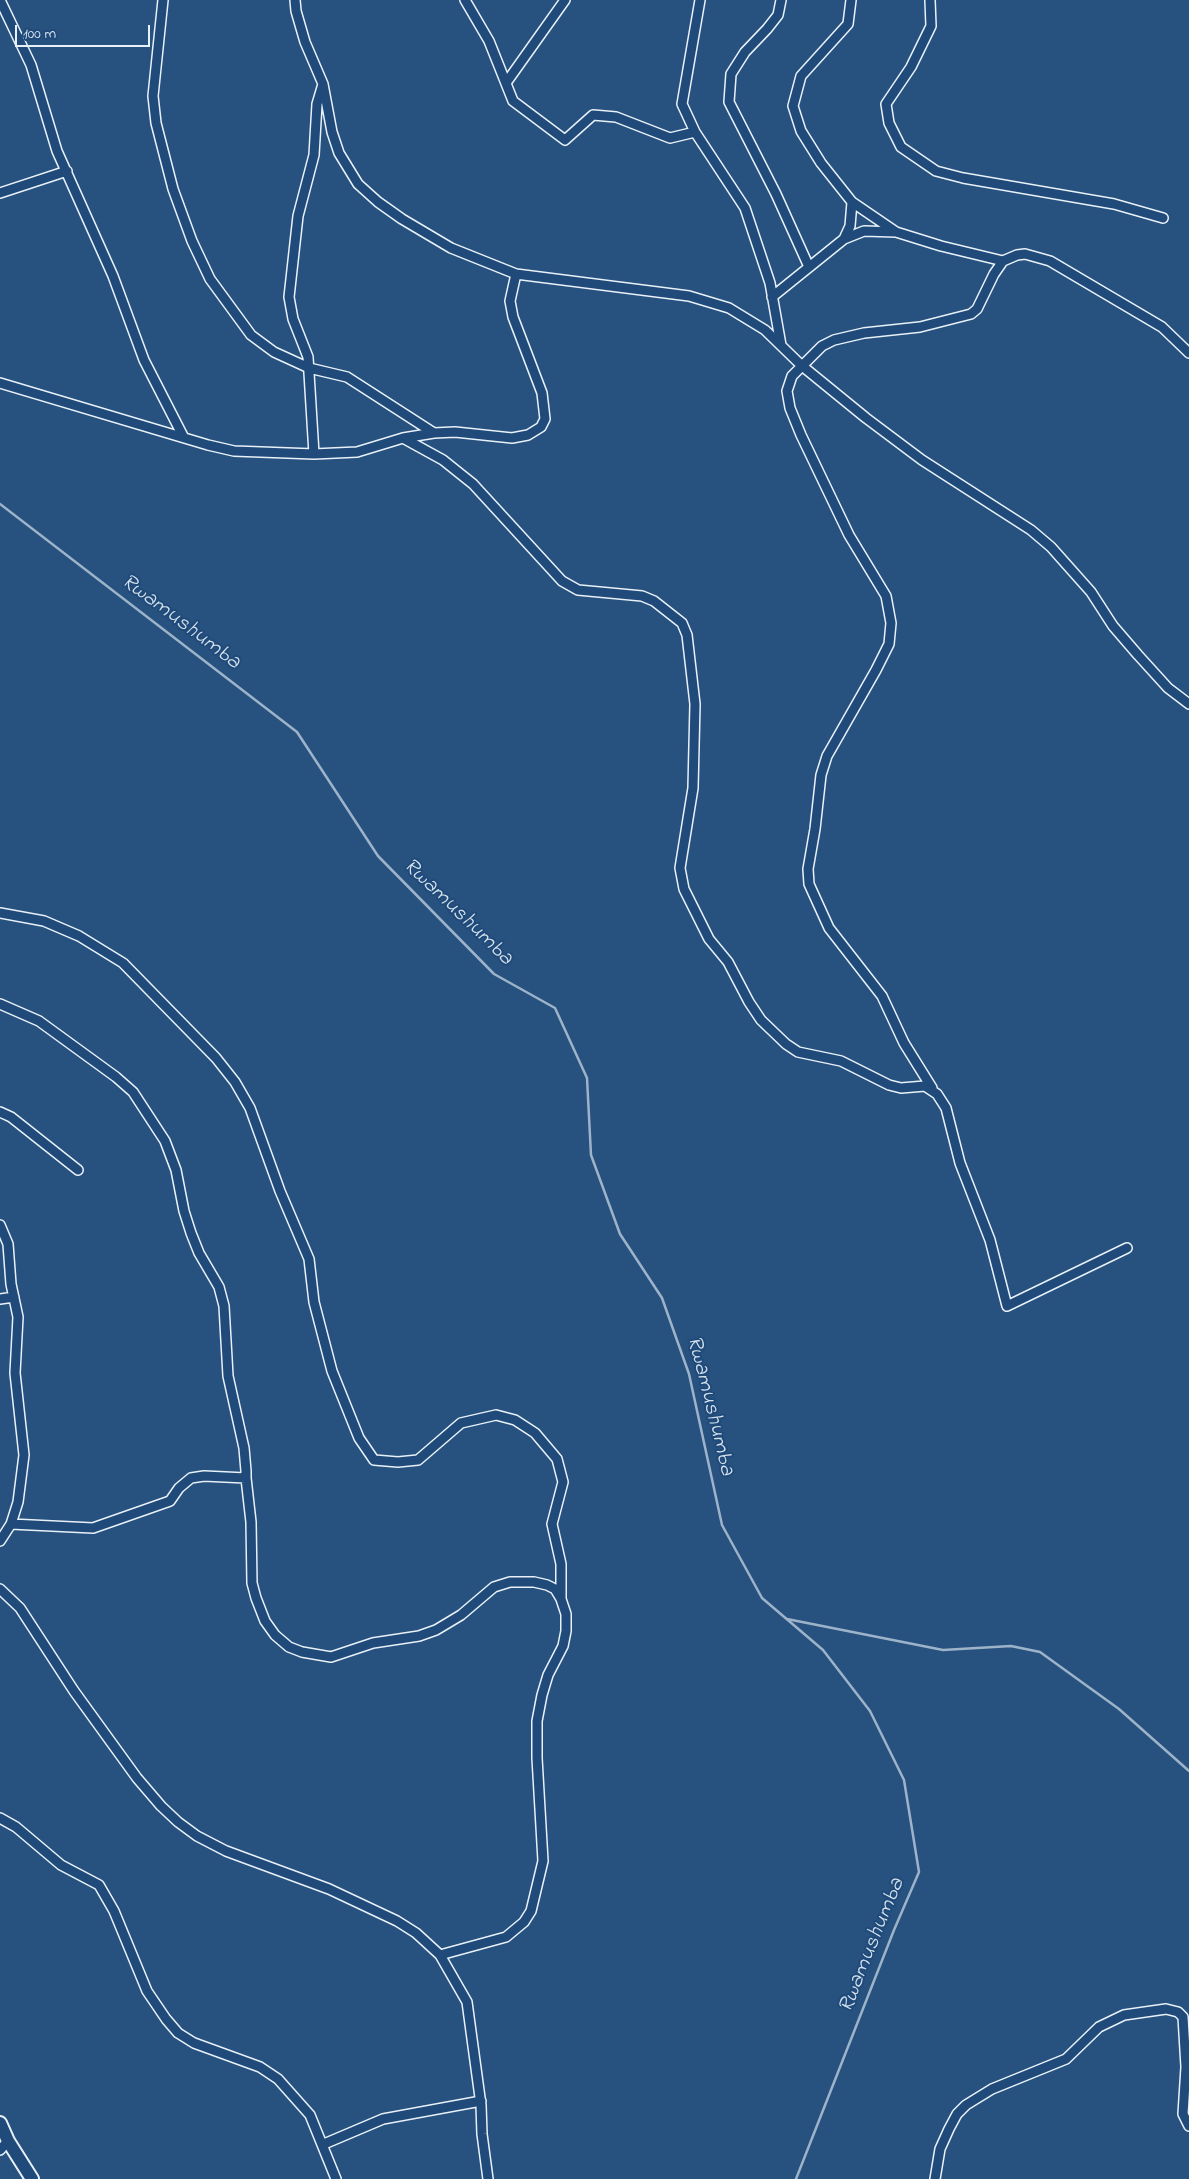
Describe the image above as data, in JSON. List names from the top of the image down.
{
  "water": ["Rwamushumba"],
  "scale_bar": "100 m"
}
